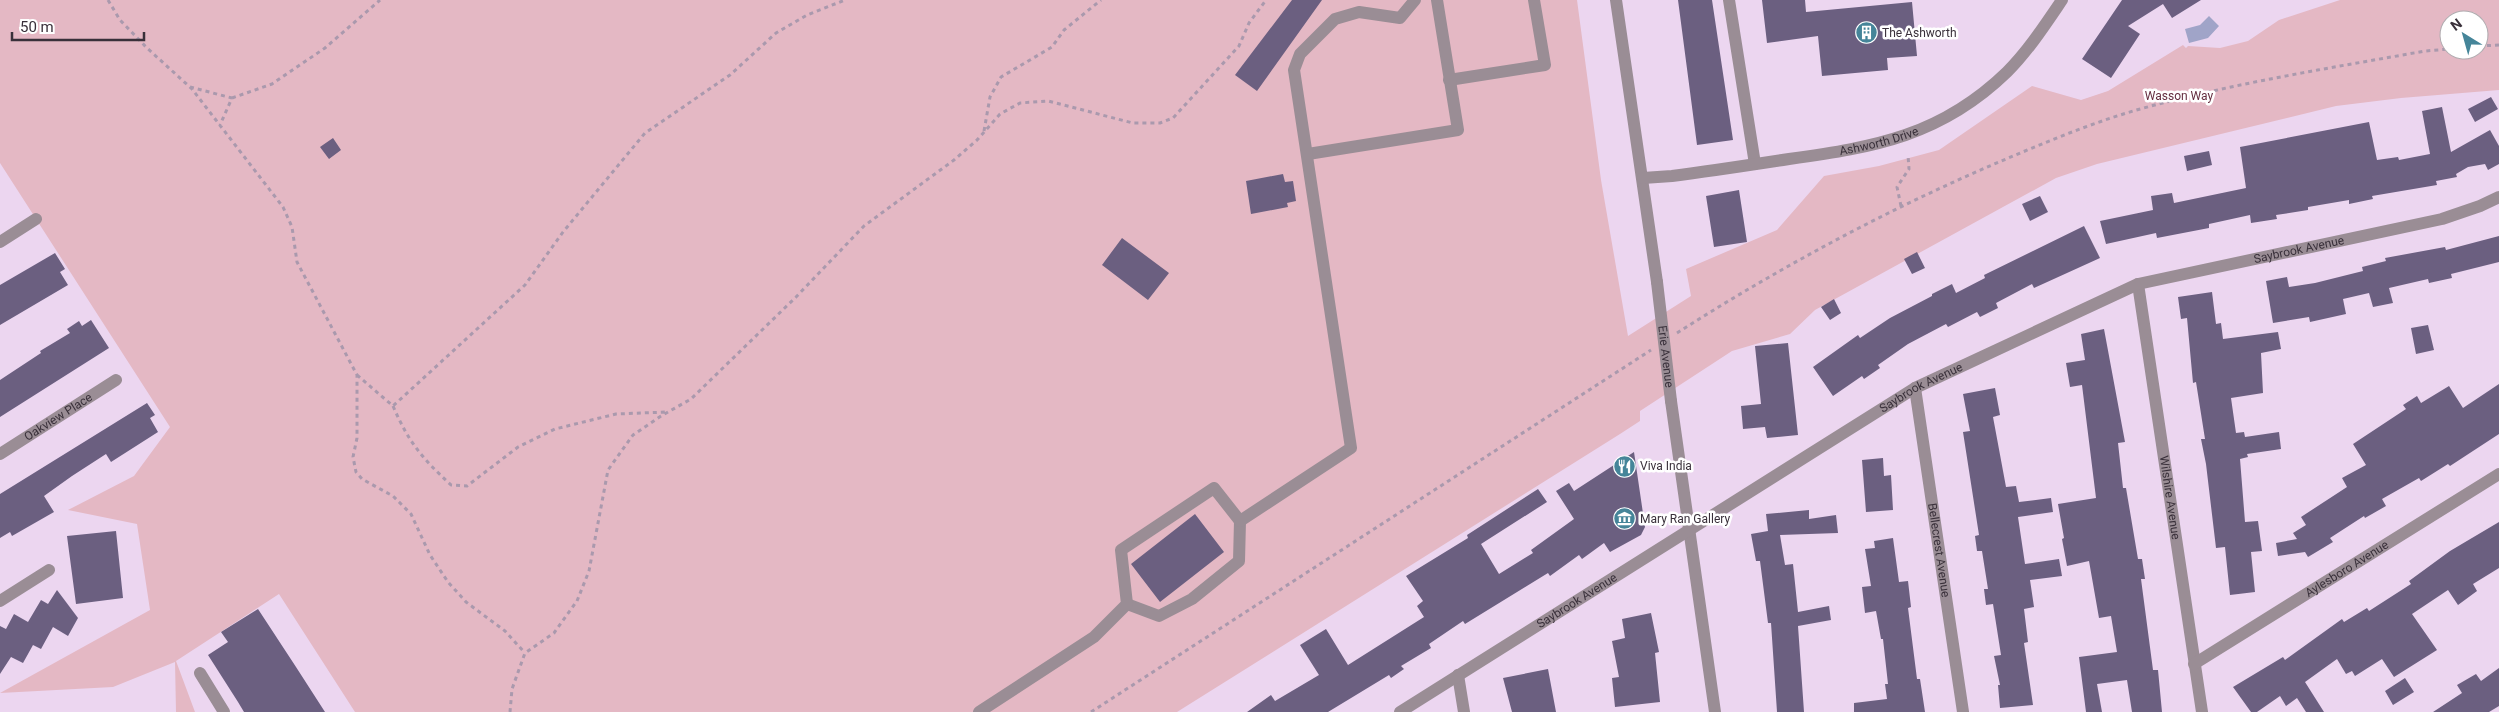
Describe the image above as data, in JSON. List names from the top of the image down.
{
  "streets": {
    "street": [
      "Ashworth Drive",
      "Saybrook Avenue",
      "Erie Avenue",
      "Oakview Place",
      "Wilshire Avenue",
      "Bellecrest Avenue",
      "Aylesboro Avenue"
    ]
  },
  "crossings": [
    ["Ashworth Drive", "Erie Avenue"],
    ["Saybrook Avenue", "Erie Avenue"],
    ["Saybrook Avenue", "Wilshire Avenue"],
    ["Saybrook Avenue", "Bellecrest Avenue"],
    ["Wilshire Avenue", "Aylesboro Avenue"]
  ],
  "parks": ["Wasson Way"],
  "places": {
    "building": ["The Ashworth"],
    "restaurant": ["Viva India"],
    "museum": ["Mary Ran Gallery"]
  },
  "scale_bar": "50 m",
  "north": "top left"
}
